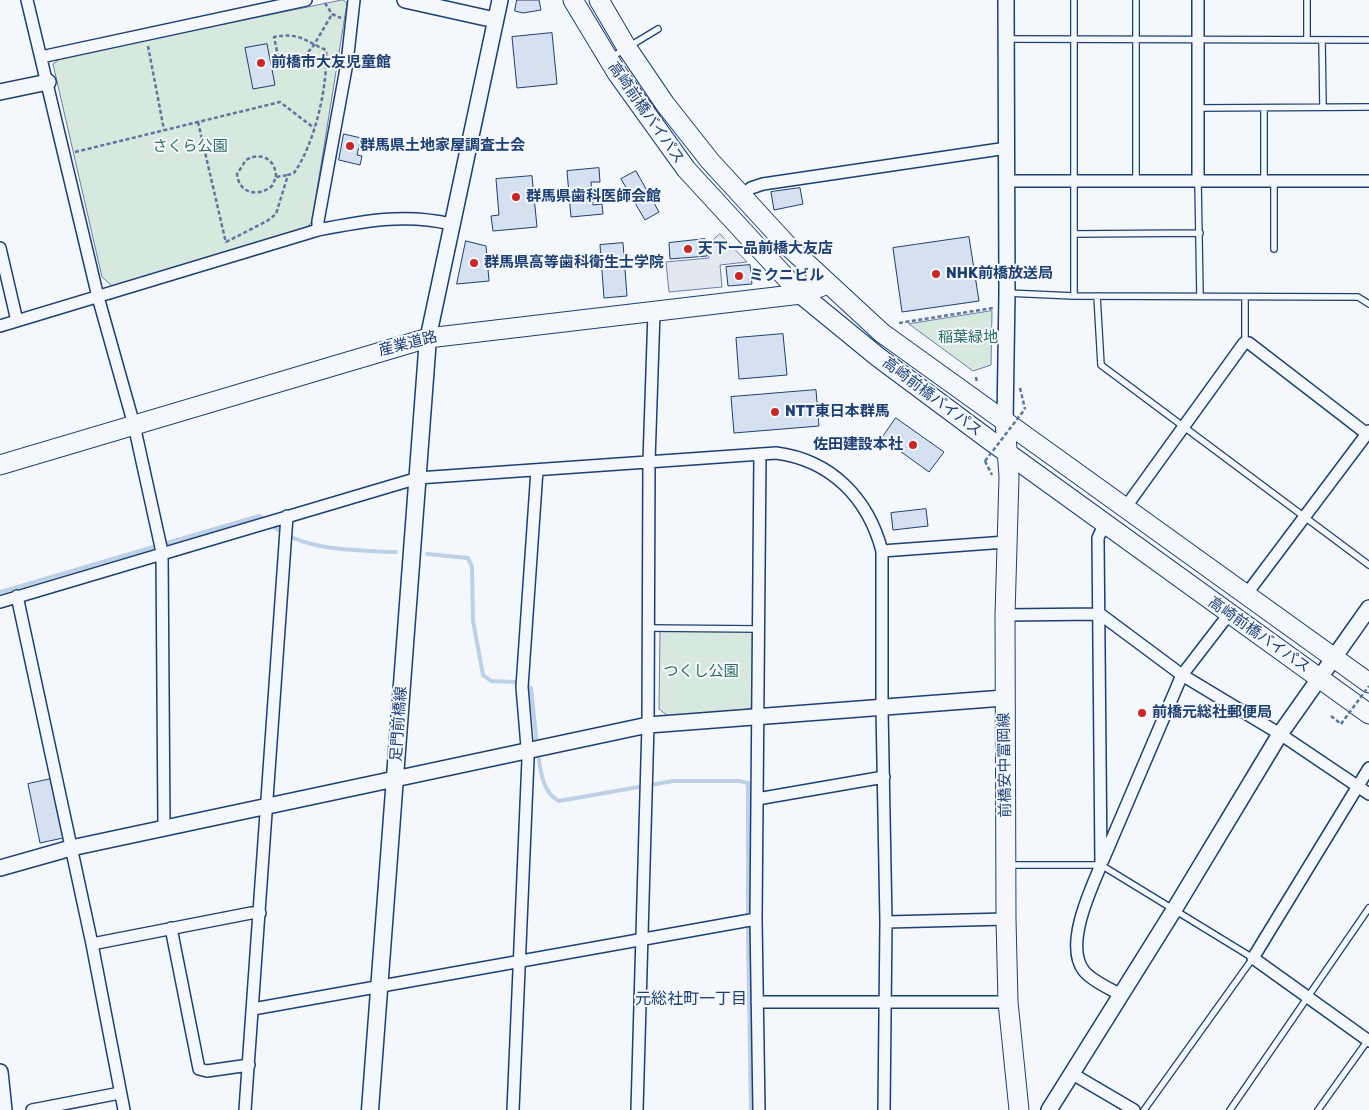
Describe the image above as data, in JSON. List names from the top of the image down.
{
  "streets": {
    "main road": [
      "高崎前橋バイパス",
      "産業道路",
      "足門前橋線",
      "前橋安中富岡線"
    ]
  },
  "crossings": [
    ["高崎前橋バイパス", "産業道路"],
    ["高崎前橋バイパス", "前橋安中富岡線"],
    ["産業道路", "足門前橋線"]
  ],
  "districts": ["元総社町一丁目"],
  "parks": ["さくら公園", "稲葉緑地", "つくし公園"],
  "places": [
    "前橋市大友児童館",
    "群馬県土地家屋調査士会",
    "群馬県歯科医師会館",
    "天下一品前橋大友店",
    "群馬県高等歯科衛生士学院",
    "NHK前橋放送局",
    "ミクニビル",
    "NTT東日本群馬",
    "佐田建設本社",
    "前橋元総社郵便局"
  ]
}
